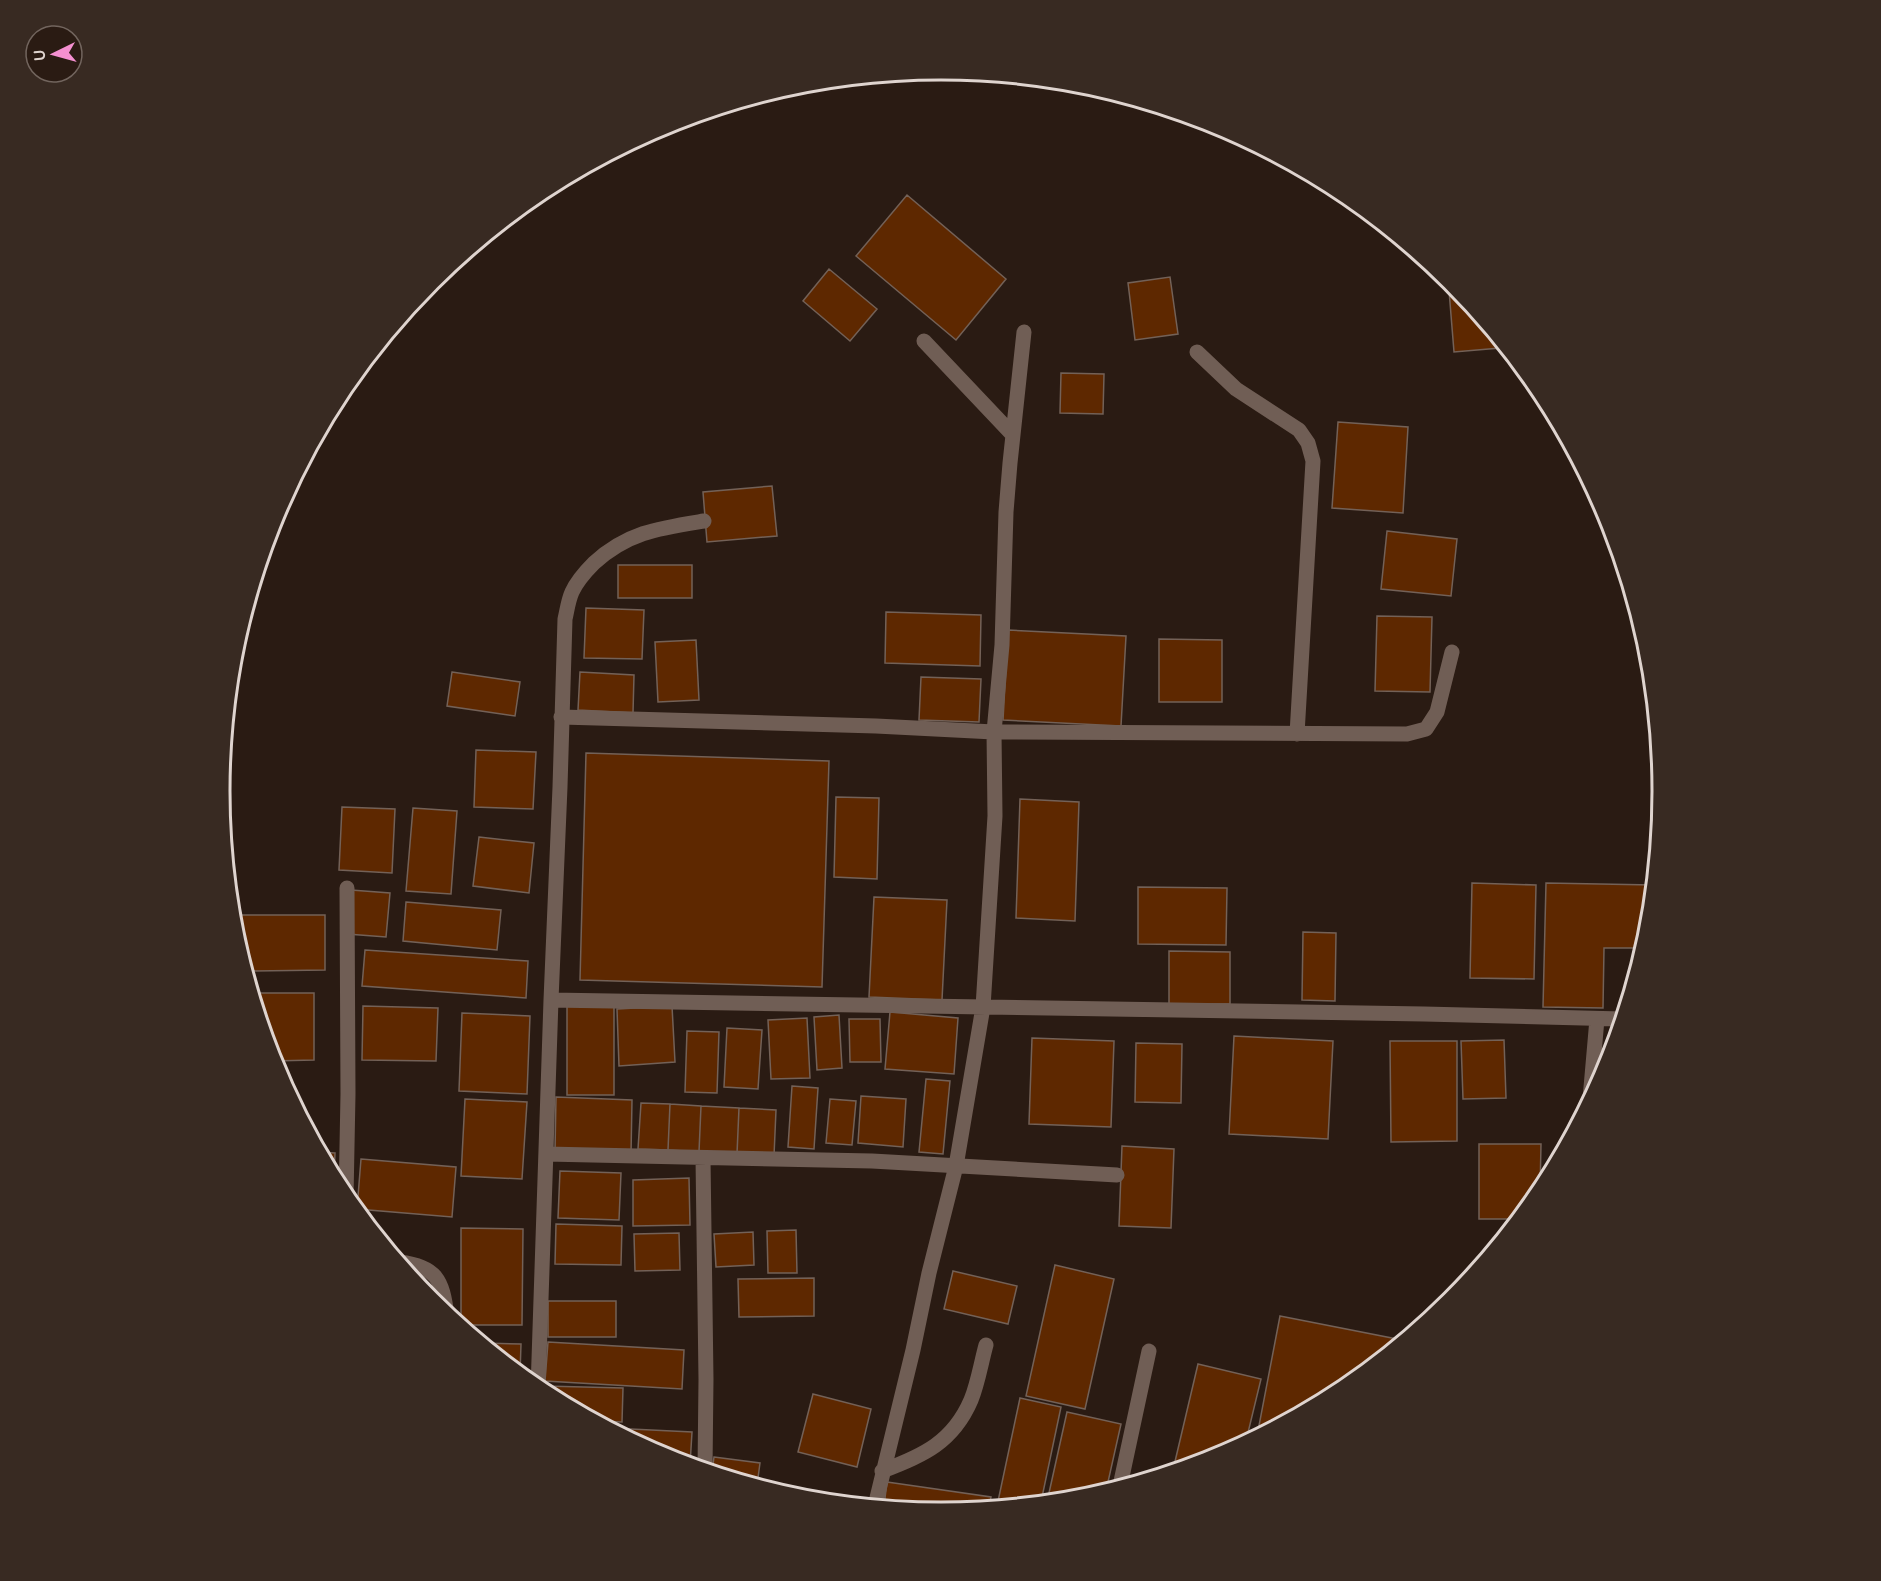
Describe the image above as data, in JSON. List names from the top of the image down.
{
  "north": "left"
}
